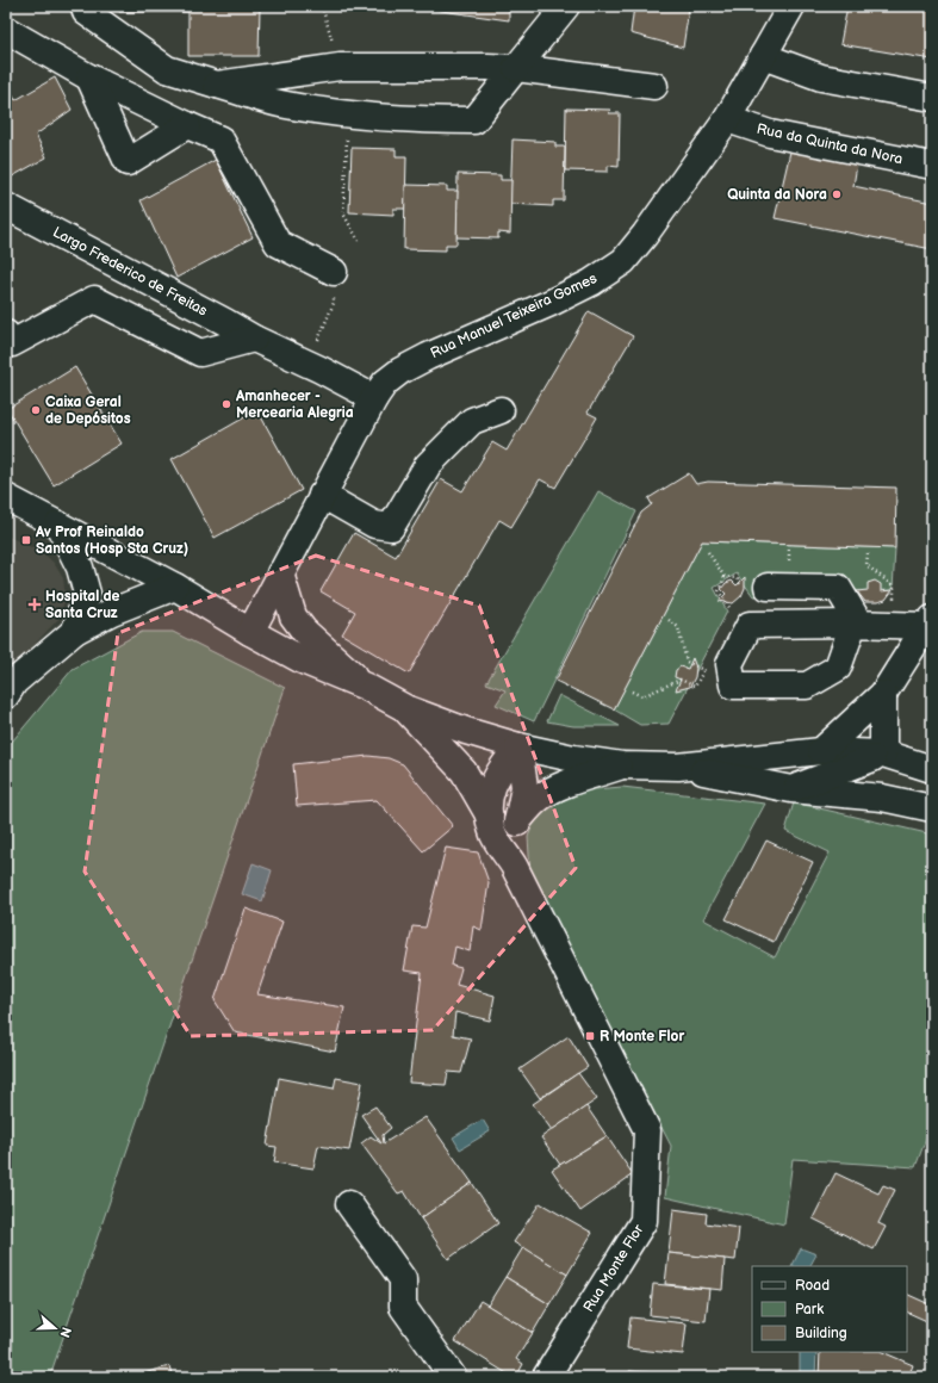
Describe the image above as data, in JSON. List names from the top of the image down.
{
  "streets": {
    "street": [
      "Rua da Quinta da Nora",
      "Largo Frederico de Freitas",
      "Rua Manuel Teixeira Gomes",
      "Rua Monte Flor"
    ]
  },
  "crossings": [
    ["Rua da Quinta da Nora", "Rua Manuel Teixeira Gomes"],
    ["Largo Frederico de Freitas", "Rua Manuel Teixeira Gomes"]
  ],
  "places": {
    "other": ["Quinta da Nora", "Amanhecer - Mercearia Alegria", "Caixa Geral de Depósitos"],
    "transit": ["Av Prof Reinaldo Santos (Hosp Sta Cruz)", "R Monte Flor"],
    "health": ["Hospital de Santa Cruz"]
  },
  "legend": ["Road", "Park", "Building"],
  "north": "right"
}
